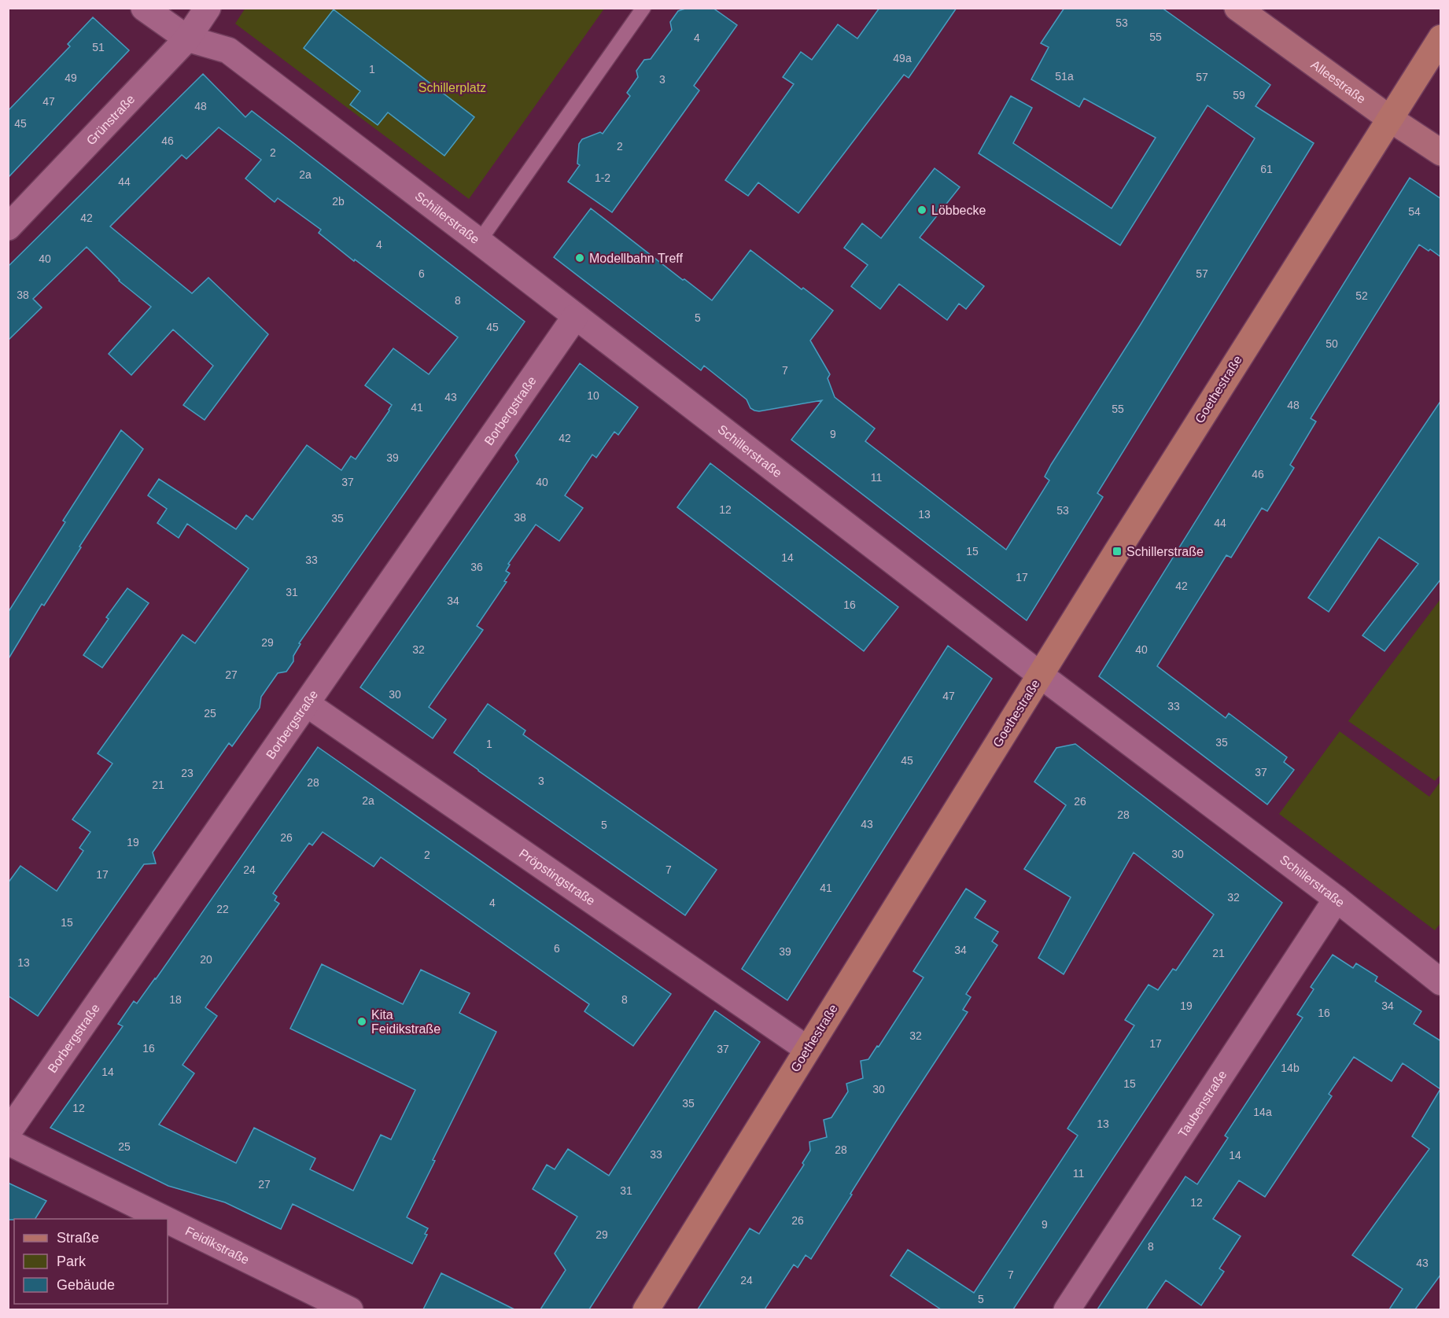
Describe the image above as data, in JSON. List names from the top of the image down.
{
  "streets": {
    "main road": ["Alleestraße", "Goethestraße"],
    "street": [
      "Grünstraße",
      "Schillerstraße",
      "Borbergstraße",
      "Pröpstingstraße",
      "Taubenstraße",
      "Feidikstraße"
    ]
  },
  "crossings": [
    ["Alleestraße", "Goethestraße"],
    ["Grünstraße", "Schillerstraße"],
    ["Schillerstraße", "Goethestraße"],
    ["Schillerstraße", "Borbergstraße"],
    ["Schillerstraße", "Taubenstraße"],
    ["Goethestraße", "Pröpstingstraße"],
    ["Borbergstraße", "Pröpstingstraße"]
  ],
  "parks": ["Schillerplatz"],
  "places": {
    "other": ["Löbbecke", "Modellbahn Treff", "Kita Feidikstraße"],
    "transit": ["Schillerstraße"]
  },
  "house_numbers": [
    "53",
    "55",
    "4",
    "51",
    "49a",
    "1",
    "51a",
    "57",
    "49",
    "3",
    "59",
    "47",
    "48",
    "45",
    "46",
    "2",
    "2",
    "61",
    "2a",
    "1-2",
    "44",
    "2b",
    "54",
    "42",
    "4",
    "40",
    "6",
    "57",
    "38",
    "52",
    "8",
    "5",
    "45",
    "50",
    "7",
    "10",
    "43",
    "48",
    "41",
    "55",
    "9",
    "42",
    "39",
    "46",
    "11",
    "37",
    "40",
    "12",
    "53",
    "13",
    "38",
    "35",
    "44",
    "15",
    "14",
    "33",
    "36",
    "17",
    "42",
    "31",
    "34",
    "16",
    "29",
    "32",
    "40",
    "27",
    "30",
    "47",
    "33",
    "25",
    "35",
    "1",
    "45",
    "37",
    "23",
    "3",
    "28",
    "21",
    "2a",
    "26",
    "28",
    "43",
    "5",
    "26",
    "19",
    "30",
    "2",
    "24",
    "7",
    "17",
    "41",
    "32",
    "4",
    "22",
    "15",
    "6",
    "34",
    "39",
    "21",
    "20",
    "13",
    "18",
    "8",
    "19",
    "34",
    "16",
    "32",
    "17",
    "16",
    "37",
    "14b",
    "14",
    "15",
    "30",
    "35",
    "12",
    "14a",
    "13",
    "25",
    "28",
    "33",
    "14",
    "11",
    "27",
    "31",
    "12",
    "26",
    "9",
    "29",
    "8",
    "43",
    "7",
    "24",
    "5"
  ],
  "legend": ["Straße", "Park", "Gebäude"]
}
